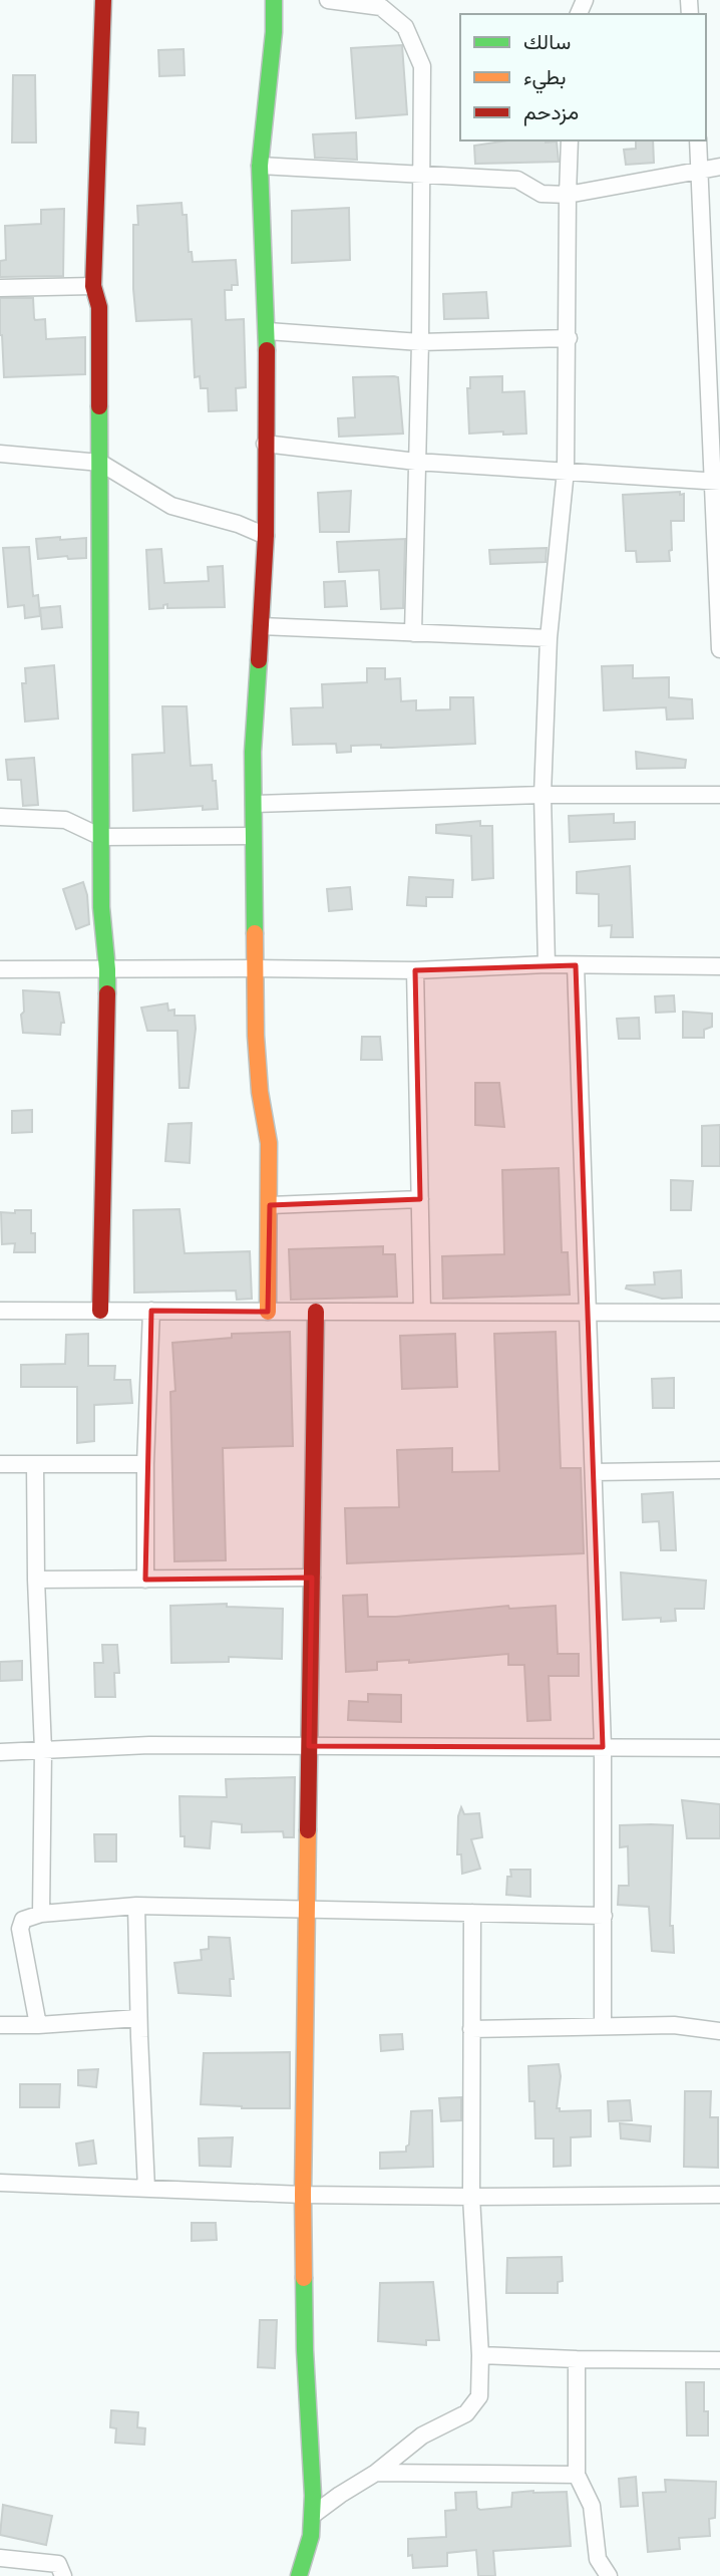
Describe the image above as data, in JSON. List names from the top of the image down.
{
  "legend": ["سالك", "بطيء", "مزدحم"]
}
